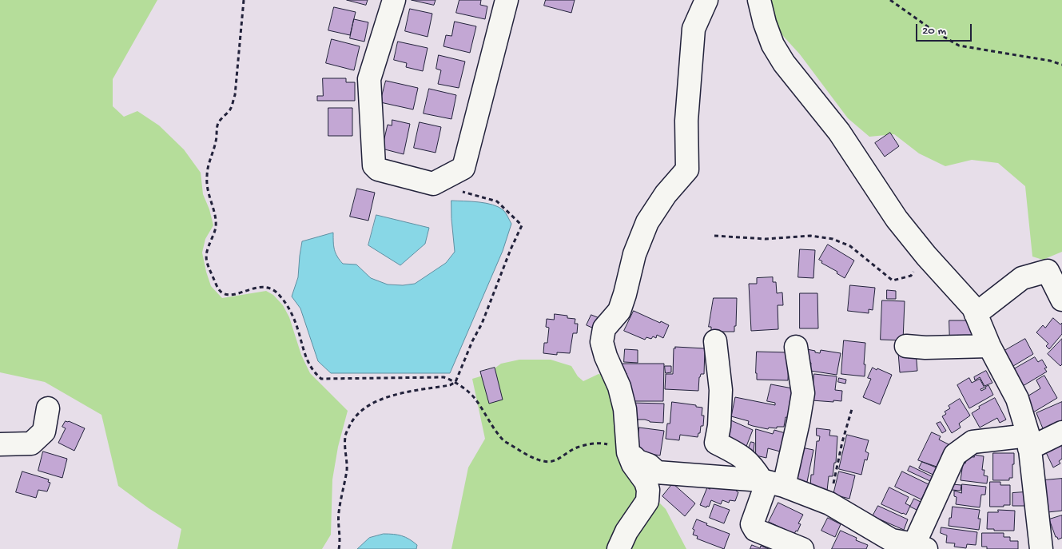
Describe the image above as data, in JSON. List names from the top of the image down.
{
  "scale_bar": "20 m"
}
